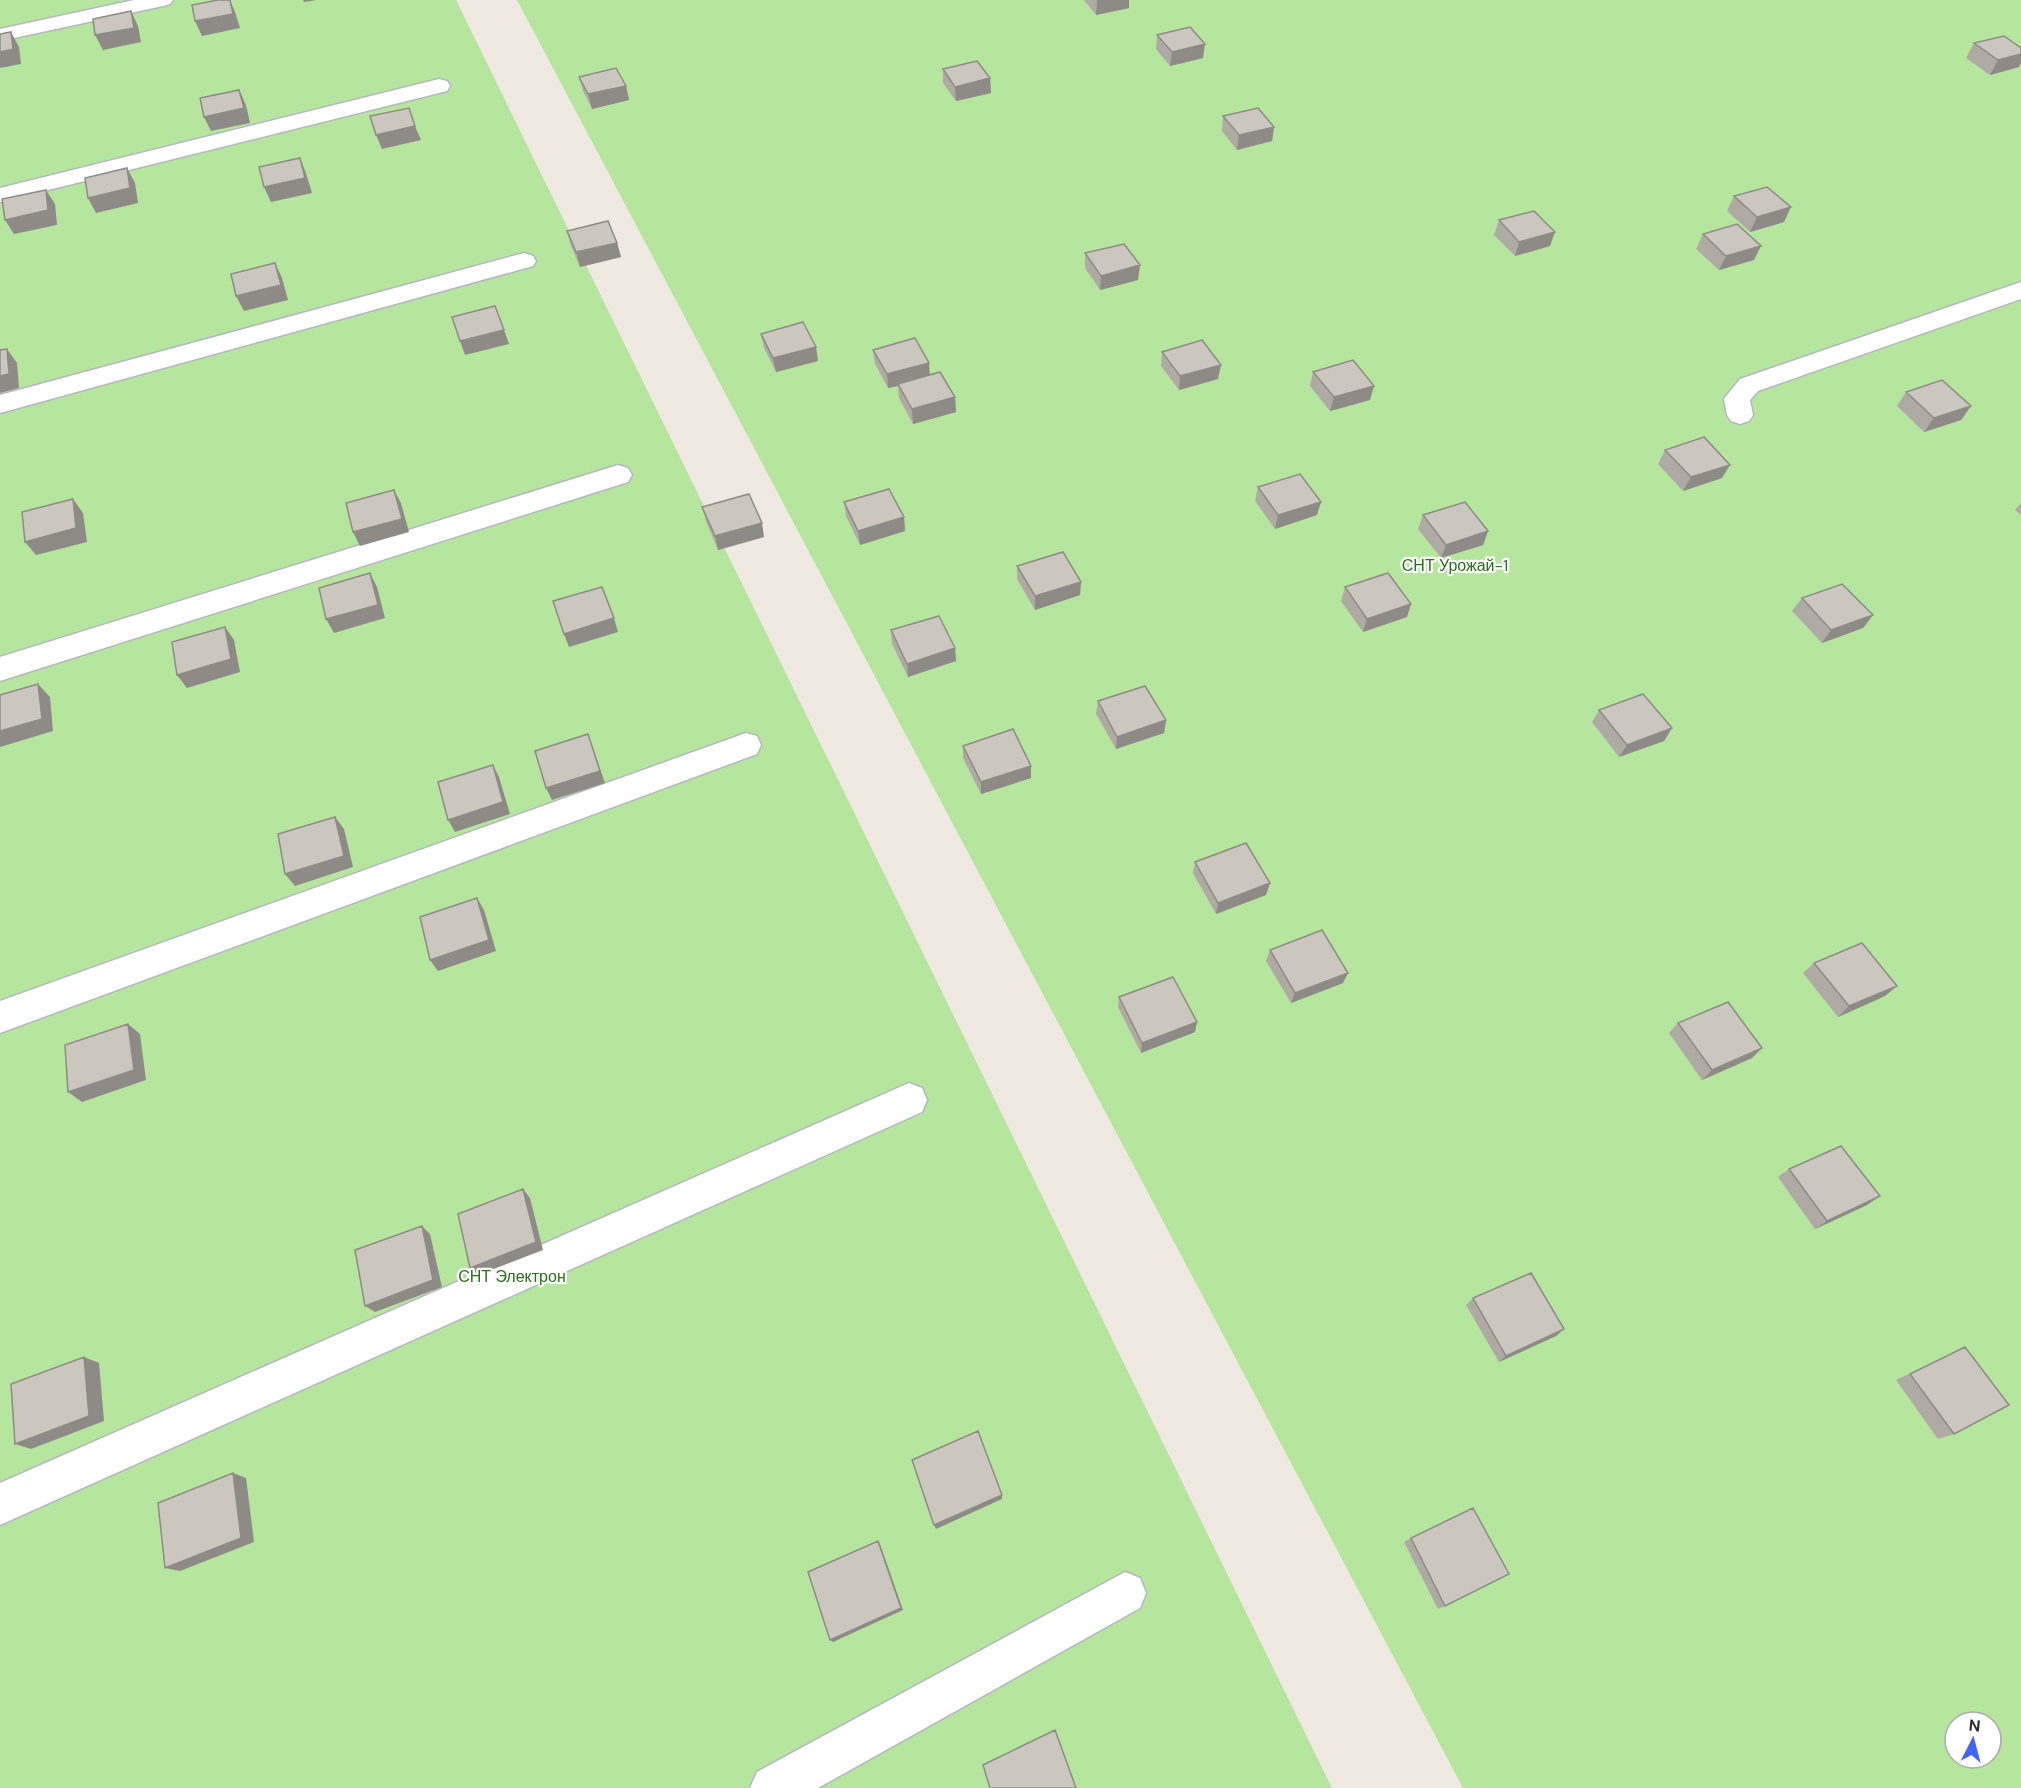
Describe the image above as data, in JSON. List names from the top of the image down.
{
  "parks": ["СНТ Урожай-1", "СНТ Электрон"],
  "north": "top"
}
